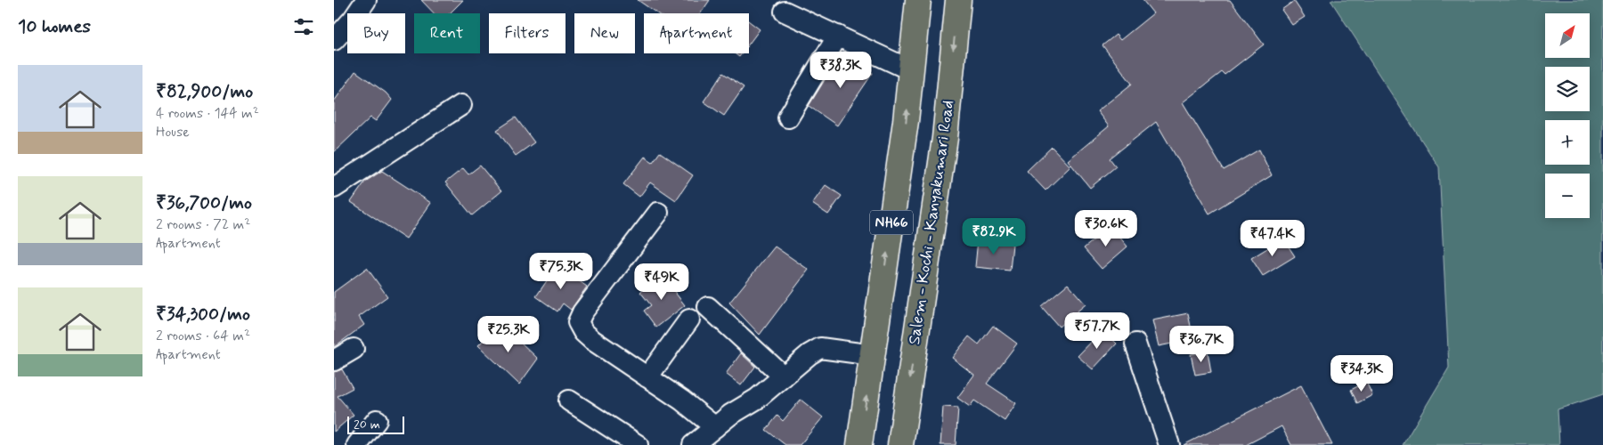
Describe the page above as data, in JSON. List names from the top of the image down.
{
  "streets": {
    "highway": ["NH66", "Salem - Kochi - Kanyakumari Road"]
  },
  "scale_bar": "20 m",
  "north": "top right",
  "page": {
    "heading": "10 homes",
    "map_buttons": ["+", "−"],
    "chip": [
      "Buy",
      "Rent",
      "Filters",
      "New",
      "Apartment"
    ],
    "price": [
      "₹38.3K",
      "₹30.6K",
      "₹82.9K",
      "₹47.4K",
      "₹75.3K",
      "₹49K",
      "₹57.7K",
      "₹25.3K",
      "₹36.7K",
      "₹34.3K"
    ],
    "list": [
      {
        "name": "₹82,900/mo",
        "note": "4 rooms · 144 m² · House"
      },
      {
        "name": "₹36,700/mo",
        "note": "2 rooms · 72 m² · Apartment"
      },
      {
        "name": "₹34,300/mo",
        "note": "2 rooms · 64 m² · Apartment"
      }
    ],
    "scale": "20 m"
  }
}
